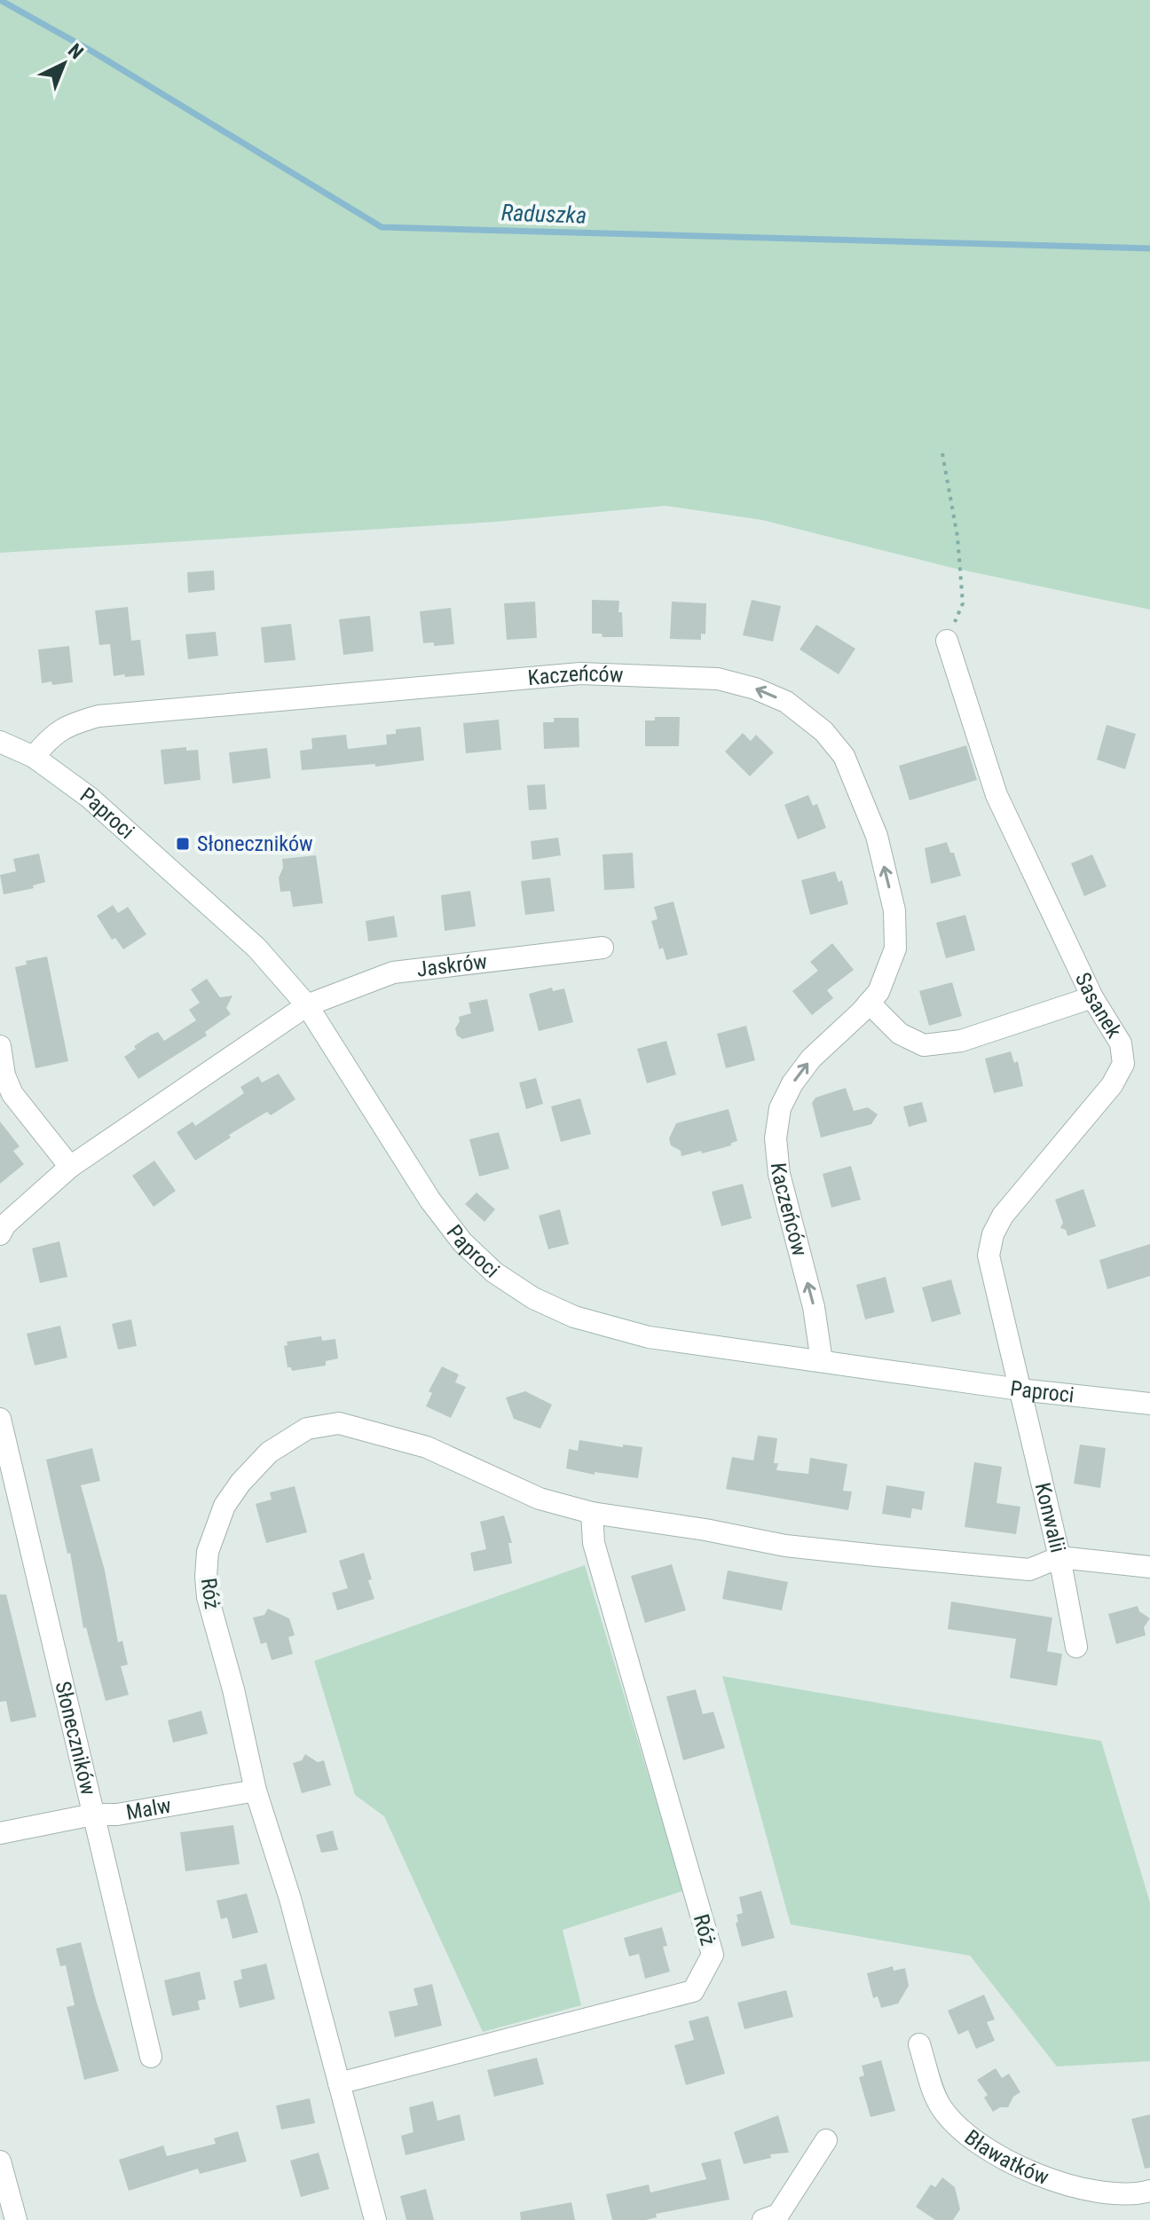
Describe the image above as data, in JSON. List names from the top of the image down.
{
  "streets": {
    "street": [
      "Kaczeńców",
      "Paproci",
      "Jaskrów",
      "Sasanek",
      "Konwalii",
      "Róż",
      "Słoneczników",
      "Malw",
      "Bławatków"
    ]
  },
  "crossings": [
    ["Kaczeńców", "Paproci"],
    ["Paproci", "Jaskrów"],
    ["Paproci", "Sasanek"],
    ["Paproci", "Konwalii"],
    ["Sasanek", "Konwalii"],
    ["Konwalii", "Róż"],
    ["Róż", "Malw"],
    ["Słoneczników", "Malw"]
  ],
  "water": ["Raduszka"],
  "places": {
    "transit": ["Słoneczników"]
  },
  "north": "top right"
}
